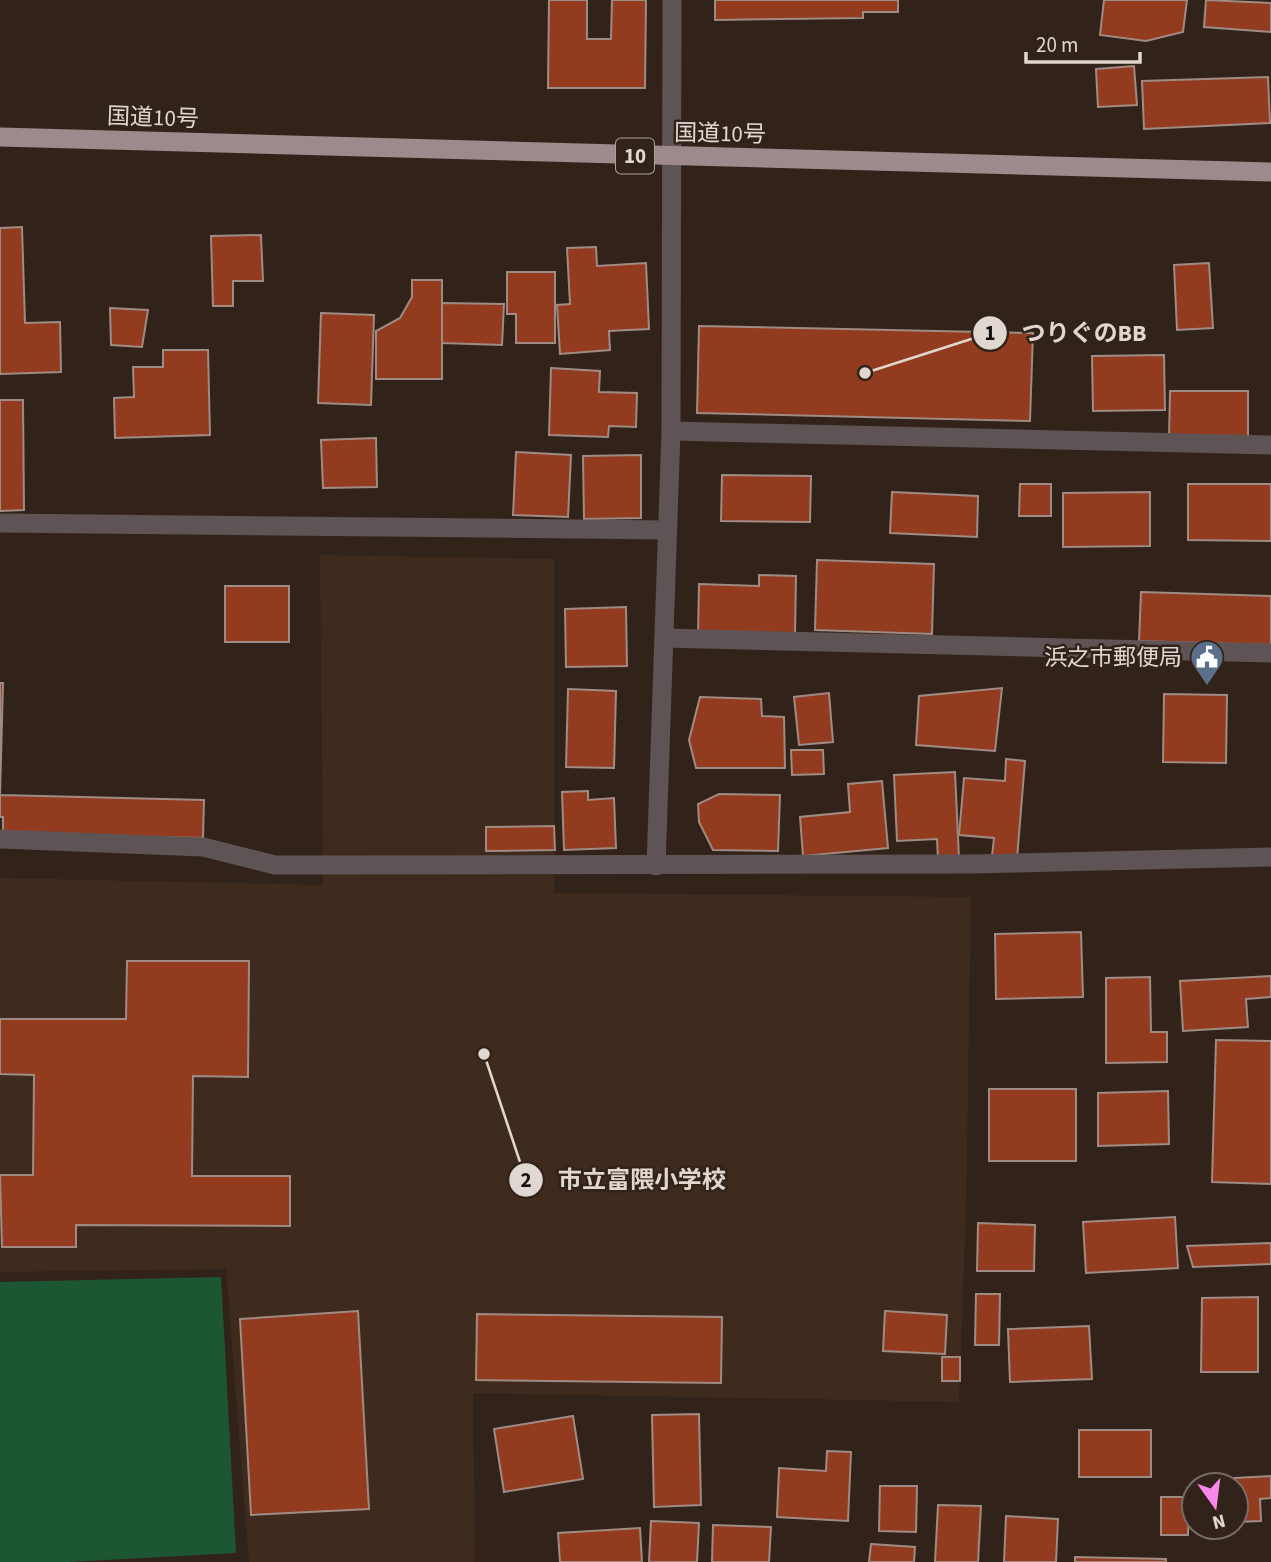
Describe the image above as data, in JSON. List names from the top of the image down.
{
  "streets": {
    "highway": ["国道10号", "10"]
  },
  "places": {
    "other": ["つりぐのBB", "市立富隈小学校"],
    "public building": ["浜之市郵便局"]
  },
  "scale_bar": "20 m",
  "north": "bottom"
}
